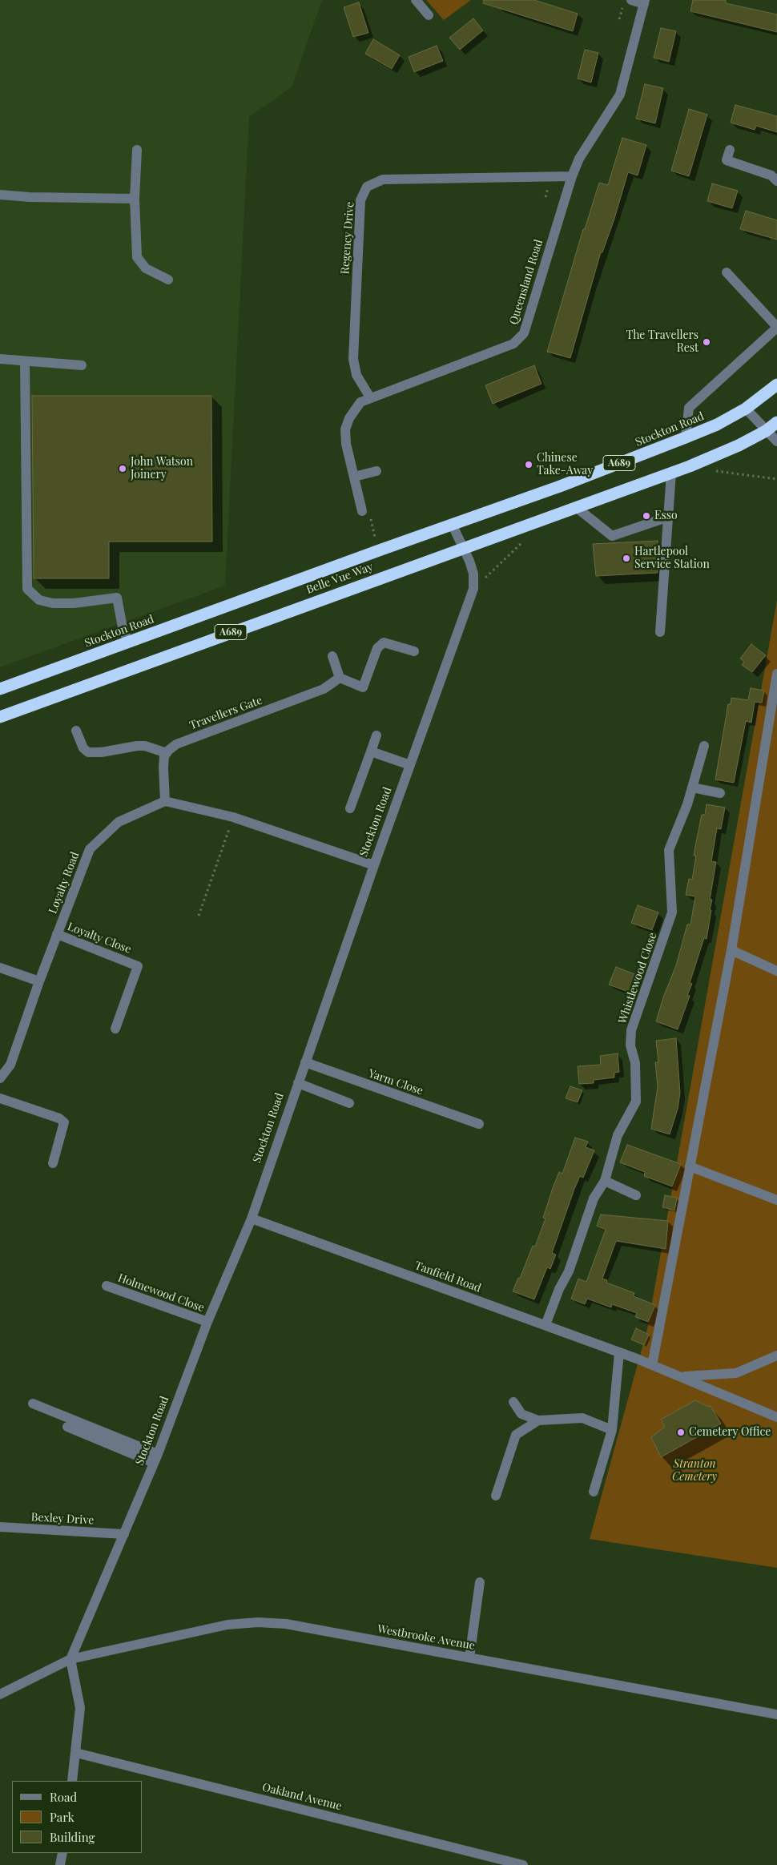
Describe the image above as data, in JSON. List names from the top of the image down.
{
  "streets": {
    "highway": ["Stockton Road", "A689", "Belle Vue Way"],
    "street": [
      "Regency Drive",
      "Queensland Road",
      "Travellers Gate",
      "Loyalty Road",
      "Loyalty Close",
      "Whistlewood Close",
      "Yarm Close",
      "Tanfield Road",
      "Holmewood Close",
      "Bexley Drive",
      "Westbrooke Avenue",
      "Oakland Avenue"
    ]
  },
  "crossings": [
    ["Regency Drive", "Queensland Road"],
    ["Stockton Road", "Belle Vue Way"],
    ["Stockton Road", "Yarm Close"],
    ["Stockton Road", "Tanfield Road"],
    ["Stockton Road", "Holmewood Close"],
    ["Stockton Road", "Bexley Drive"],
    ["Stockton Road", "Westbrooke Avenue"],
    ["A689", "Belle Vue Way"],
    ["Loyalty Road", "Loyalty Close"],
    ["Whistlewood Close", "Tanfield Road"]
  ],
  "parks": ["Stranton Cemetery"],
  "places": [
    "The Travellers Rest",
    "Chinese Take-Away",
    "John Watson Joinery",
    "Esso",
    "Hartlepool Service Station",
    "Cemetery Office"
  ],
  "legend": ["Road", "Park", "Building"]
}
